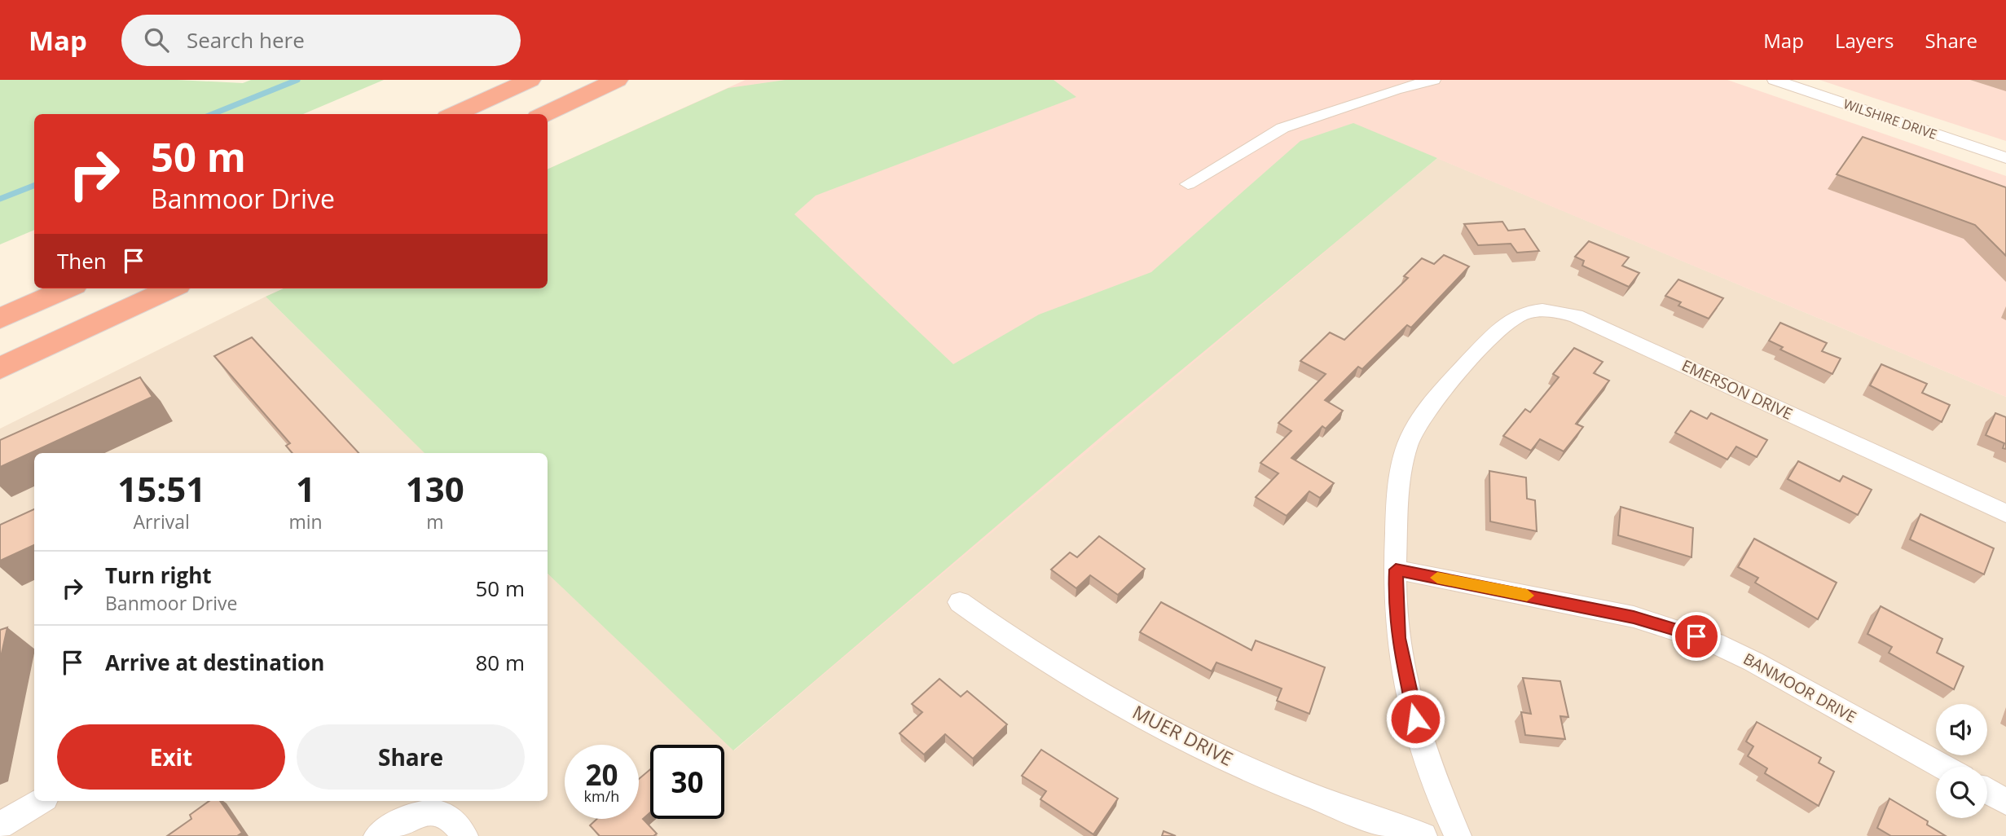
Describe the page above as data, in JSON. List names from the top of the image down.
{
  "streets": {
    "street": [
      "WILSHIRE DRIVE",
      "EMERSON DRIVE",
      "BANMOOR DRIVE",
      "MUER DRIVE"
    ]
  },
  "crossings": [
    ["EMERSON DRIVE", "BANMOOR DRIVE"]
  ],
  "page": {
    "header": "Map",
    "search": "Search here",
    "nav": ["Map", "Layers", "Share"],
    "turn": ["50 m", "Banmoor Drive"],
    "then": "Then",
    "eta": [
      "15:51",
      "Arrival",
      "1",
      "min",
      "130",
      "m"
    ],
    "list": [
      {
        "name": "Turn right",
        "note": "Banmoor Drive",
        "value": "50 m"
      },
      {
        "name": "Arrive at destination",
        "value": "80 m"
      }
    ],
    "buttons": ["Exit", "Share"],
    "speed": "20 km/h",
    "limit": "30"
  }
}
